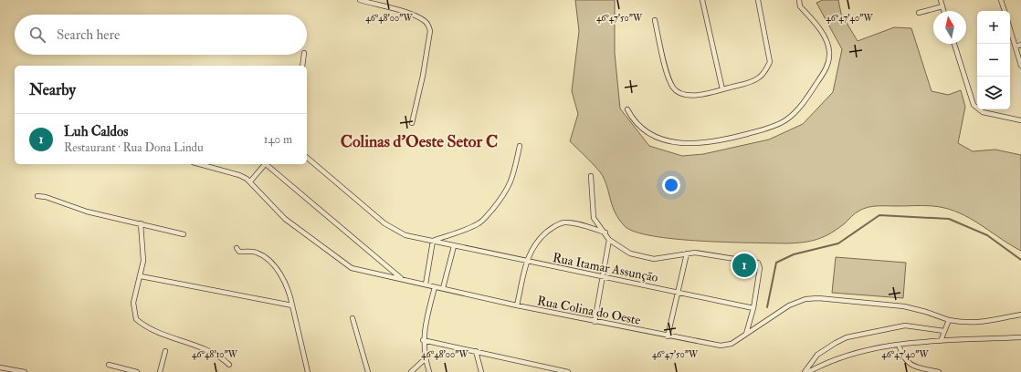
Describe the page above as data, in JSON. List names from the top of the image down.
{
  "streets": {
    "street": ["Rua Itamar Assunção", "Rua Colina do Oeste"]
  },
  "districts": ["Colinas d'Oeste Setor C"],
  "north": "top",
  "page": {
    "map_buttons": ["+", "−"],
    "search": "Search here",
    "heading": "Nearby",
    "list": [
      {
        "mark": "1",
        "name": "Luh Caldos",
        "note": "Restaurant · Rua Dona Lindu",
        "value": "140 m"
      }
    ],
    "pins": "1"
  },
  "coordinates": [
    "46°48'00\"W",
    "46°47'50\"W",
    "46°47'40\"W",
    "46°48'10\"W"
  ]
}
